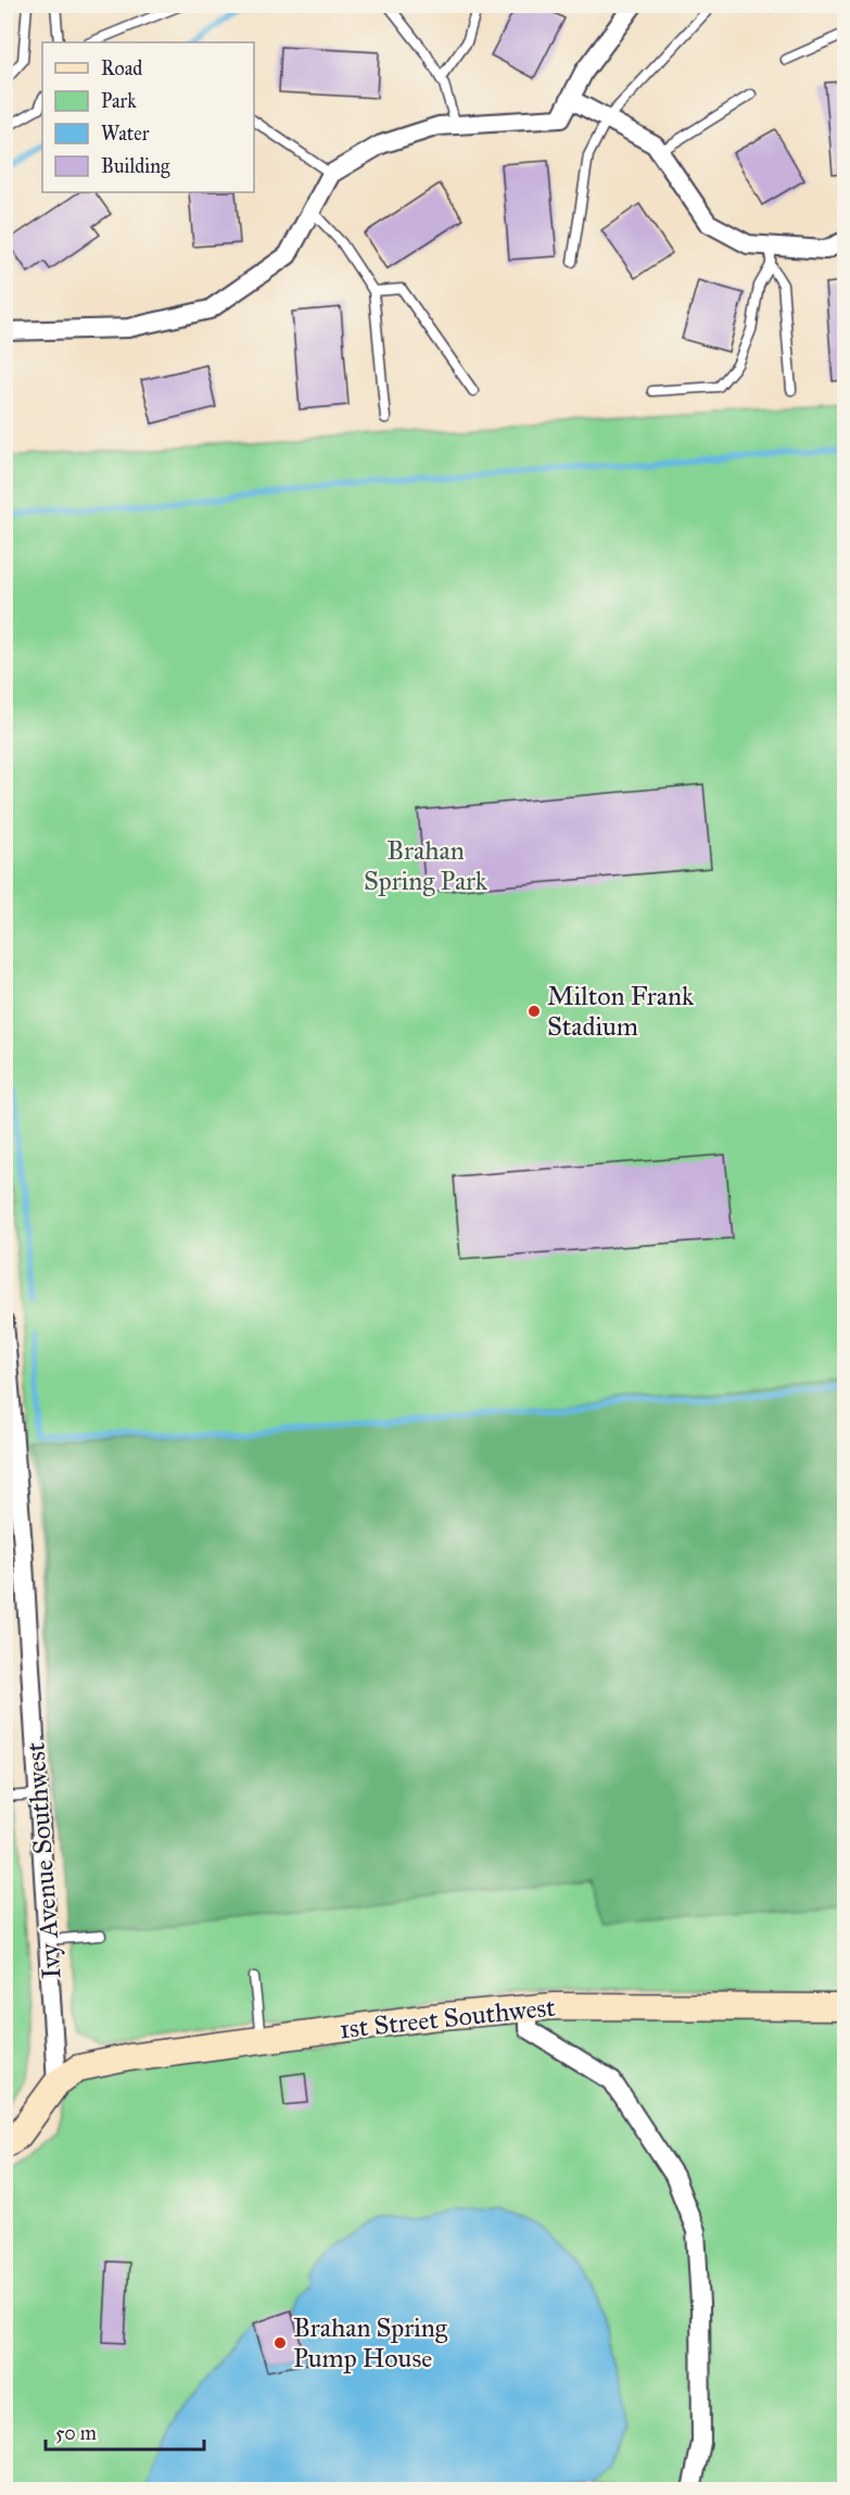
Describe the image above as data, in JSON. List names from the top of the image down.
{
  "streets": {
    "street": ["Ivy Avenue Southwest", "1st Street Southwest"]
  },
  "crossings": [
    ["Ivy Avenue Southwest", "1st Street Southwest"]
  ],
  "parks": ["Brahan Spring Park"],
  "places": ["Milton Frank Stadium", "Brahan Spring Pump House"],
  "legend": [
    "Road",
    "Park",
    "Water",
    "Building"
  ],
  "scale_bar": "50 m"
}
